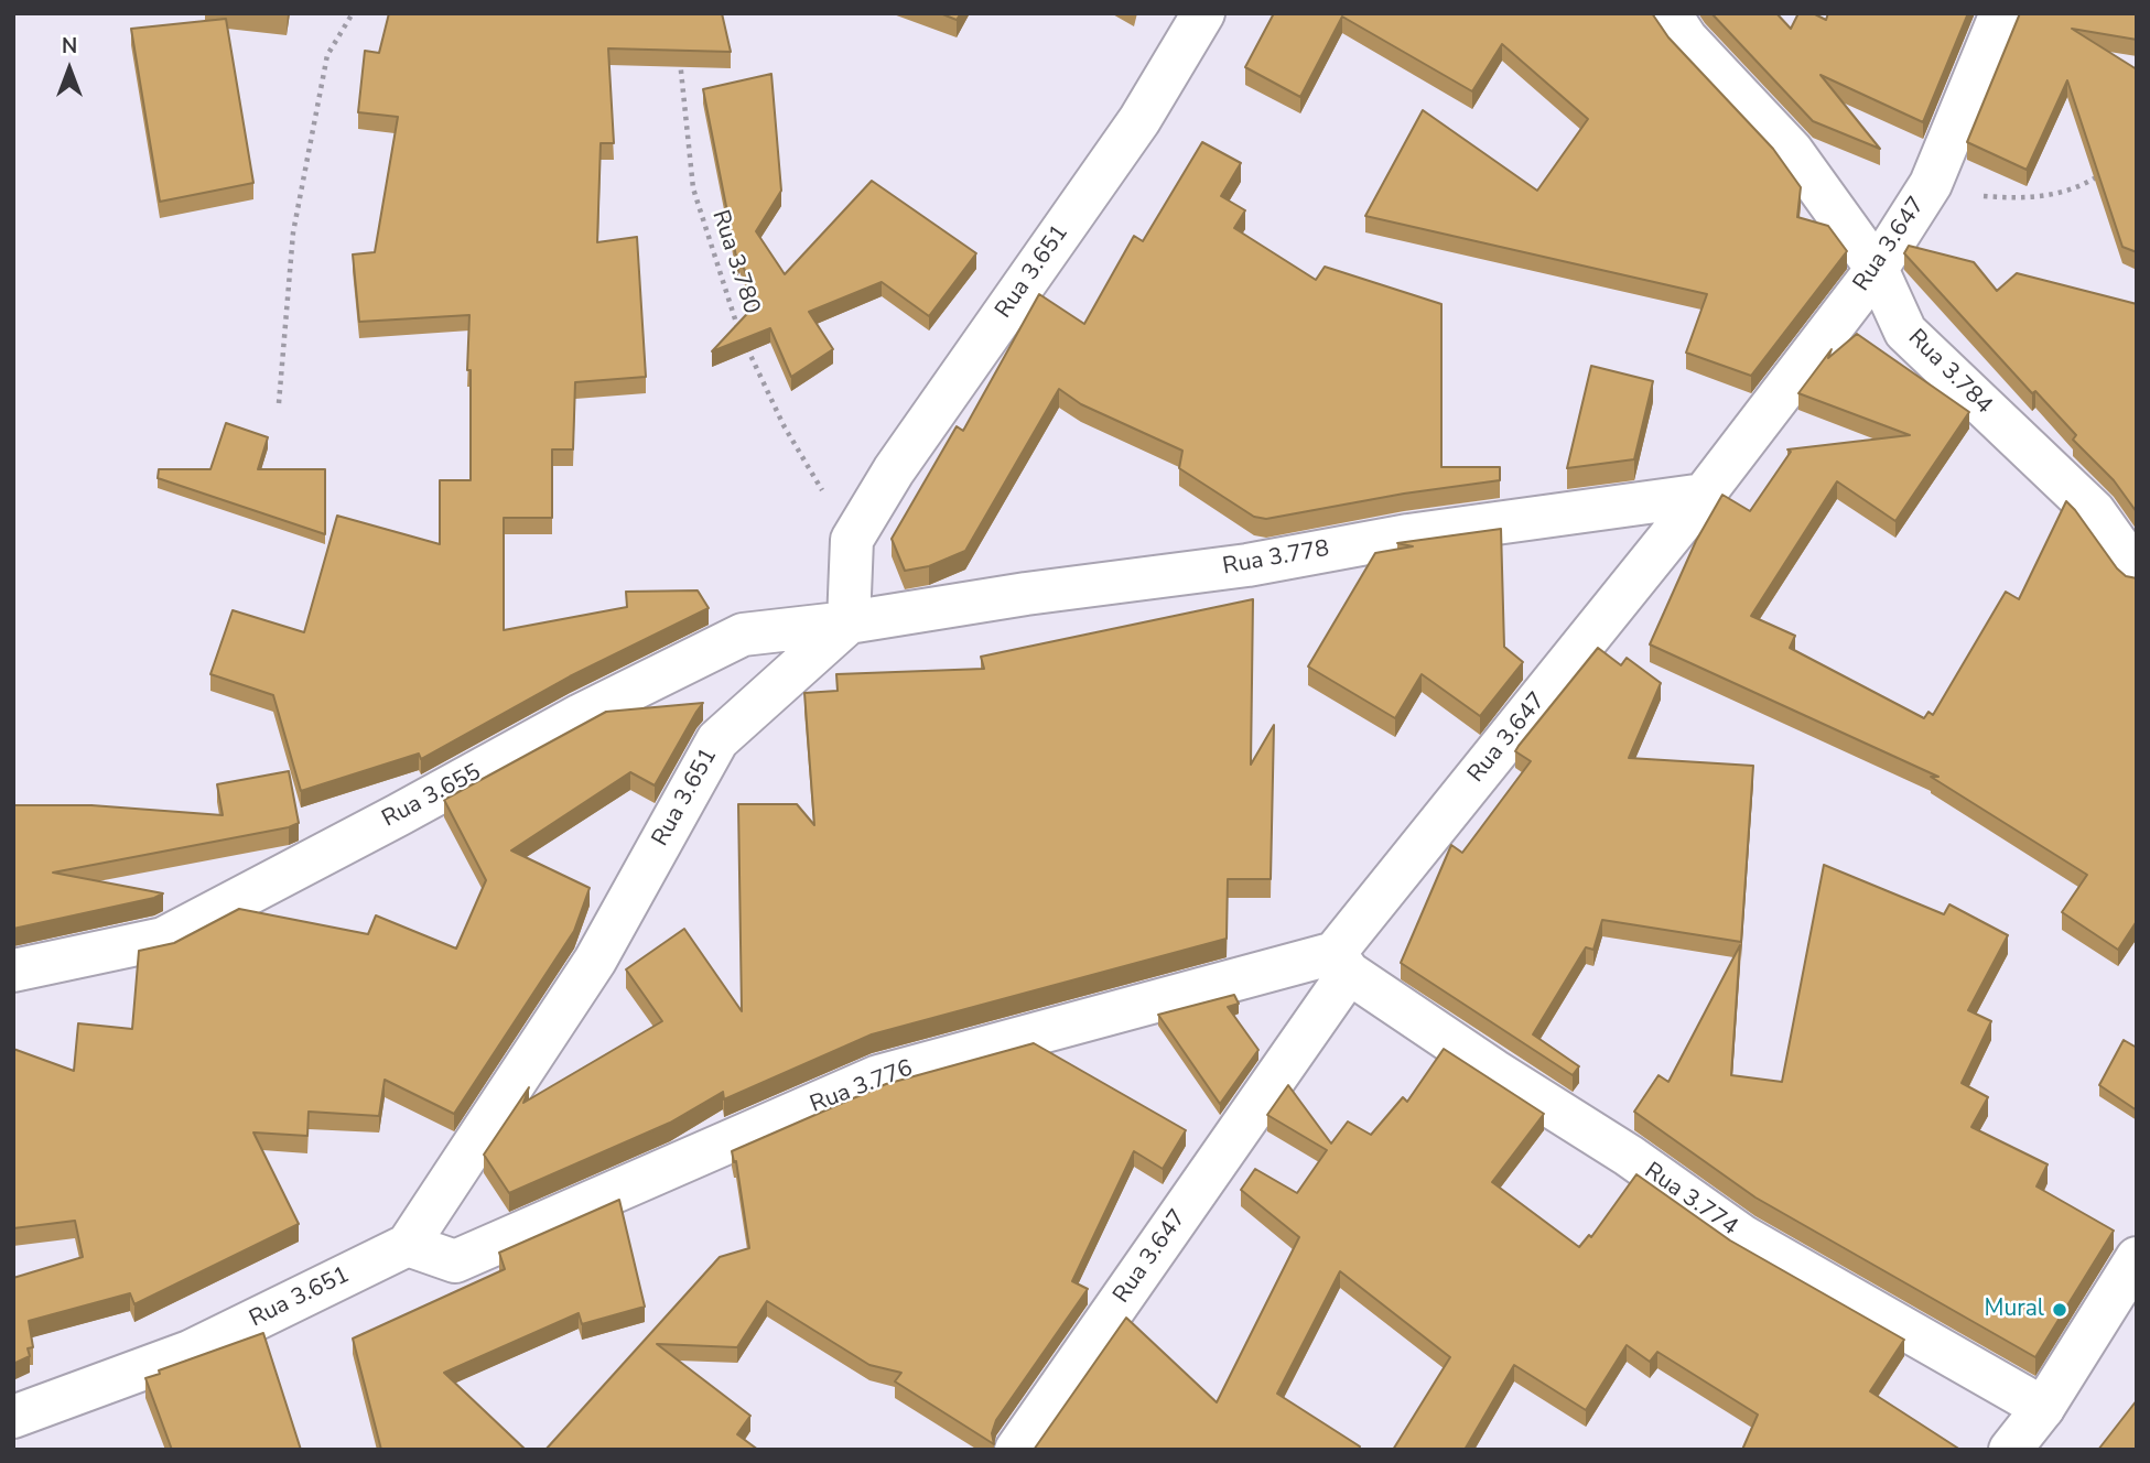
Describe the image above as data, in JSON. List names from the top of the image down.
{
  "streets": {
    "street": [
      "Rua 3.647",
      "Rua 3.651",
      "Rua 3.784",
      "Rua 3.778",
      "Rua 3.655",
      "Rua 3.776",
      "Rua 3.774"
    ],
    "path": ["Rua 3.780"]
  },
  "crossings": [
    ["Rua 3.647", "Rua 3.784"],
    ["Rua 3.647", "Rua 3.778"],
    ["Rua 3.647", "Rua 3.776"],
    ["Rua 3.647", "Rua 3.774"],
    ["Rua 3.780", "Rua 3.651"],
    ["Rua 3.651", "Rua 3.778"],
    ["Rua 3.651", "Rua 3.655"],
    ["Rua 3.651", "Rua 3.776"],
    ["Rua 3.778", "Rua 3.655"],
    ["Rua 3.776", "Rua 3.774"]
  ],
  "places": ["Mural"],
  "north": "top"
}
